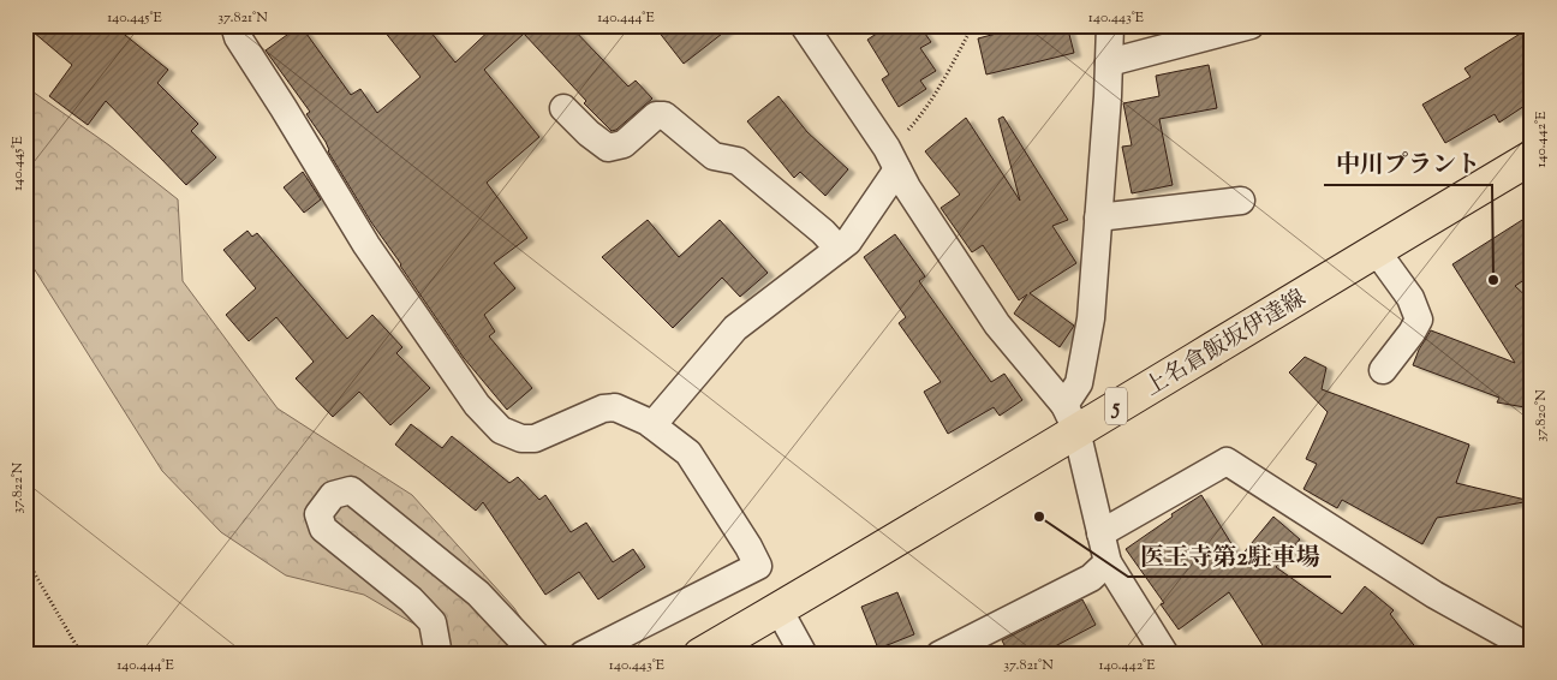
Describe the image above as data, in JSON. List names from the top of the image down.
{
  "streets": {
    "main road": ["上名倉飯坂伊達線", "5"]
  },
  "places": ["中川プラント", "医王寺第2駐車場"],
  "coordinates": [
    "140.445°E",
    "37.821°N",
    "140.444°E",
    "140.443°E",
    "140.442°E",
    "37.820°N",
    "37.822°N"
  ]
}
